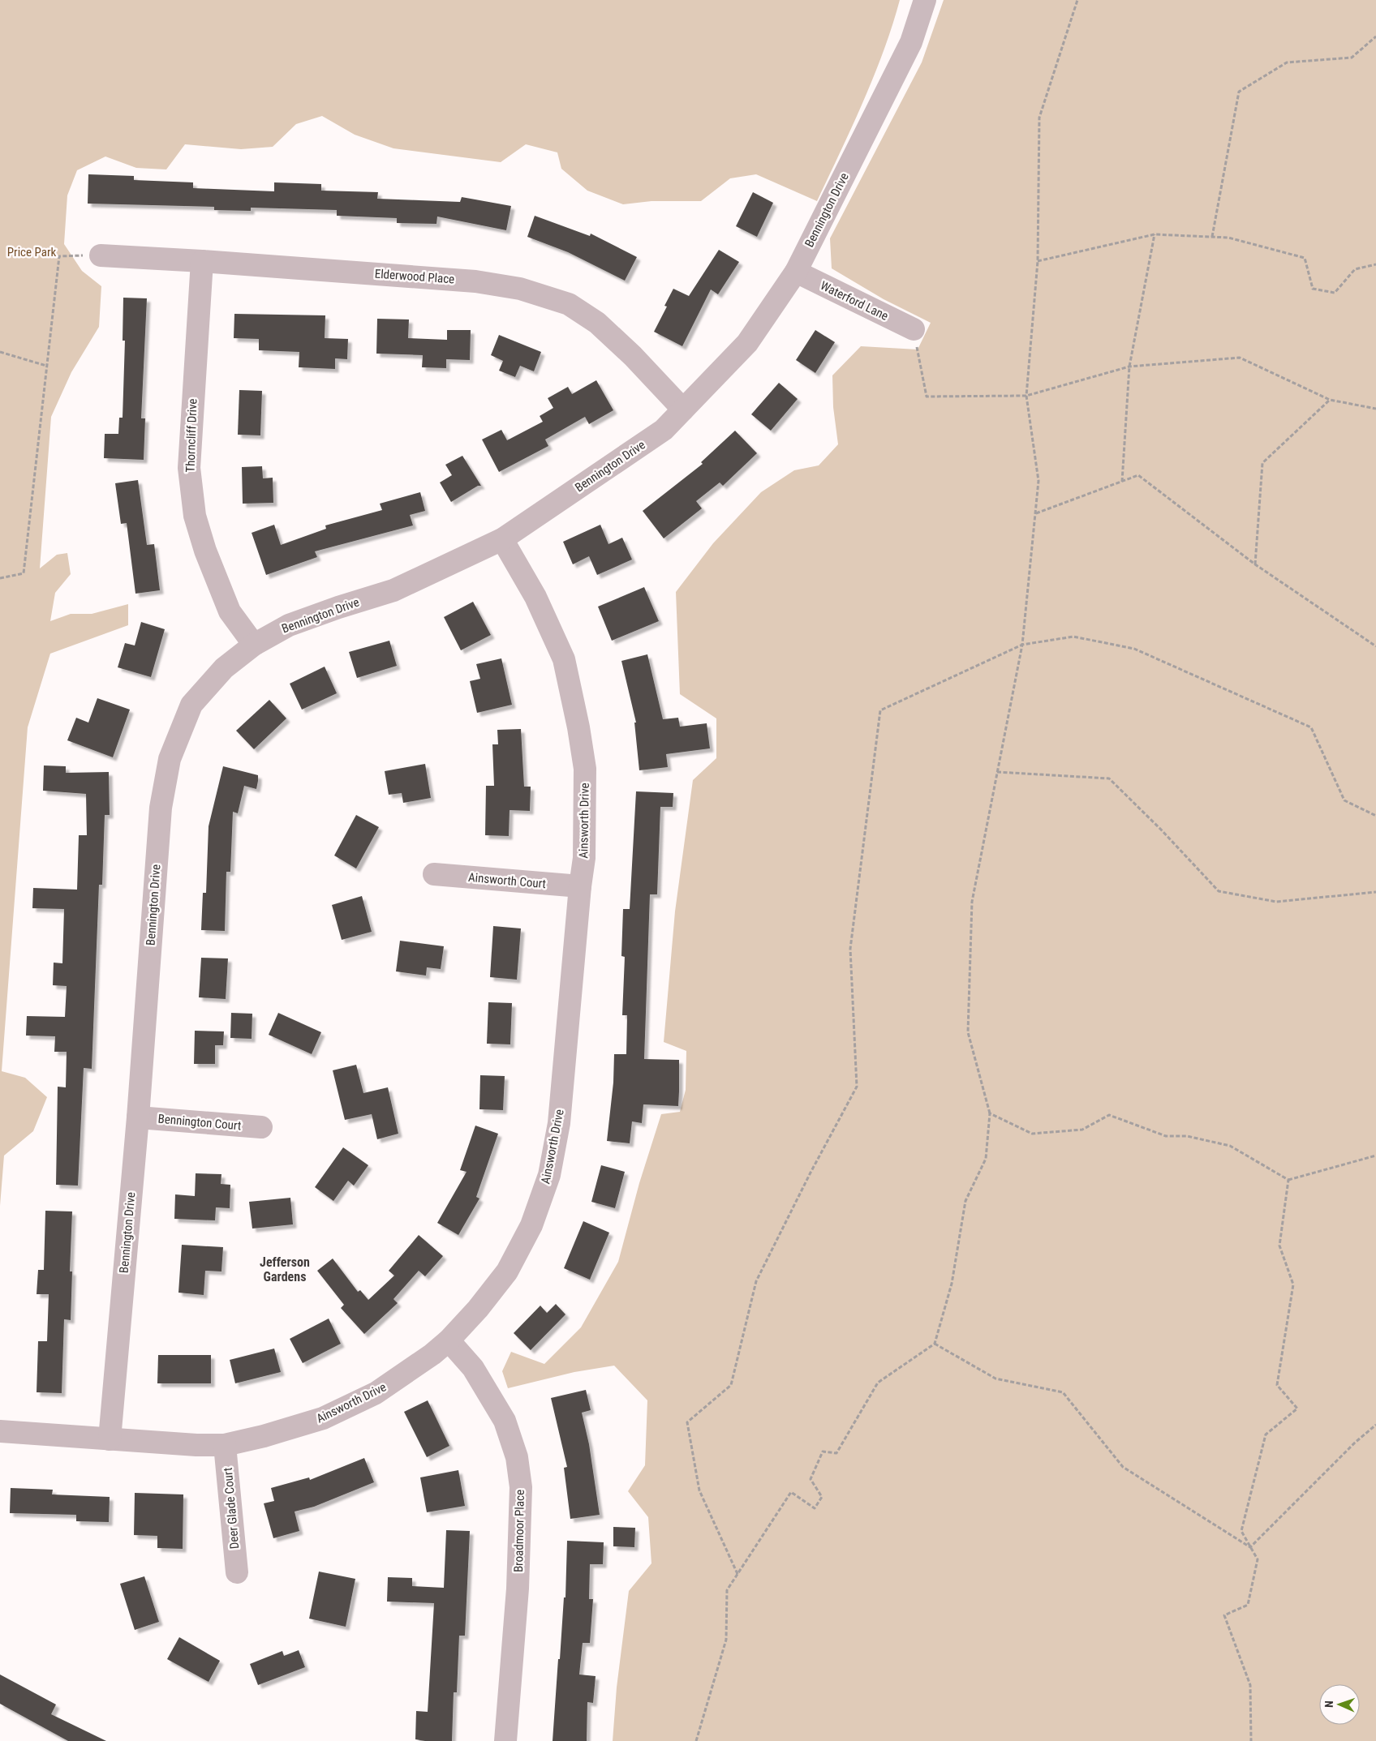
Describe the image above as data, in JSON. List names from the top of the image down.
{
  "streets": {
    "street": [
      "Bennington Drive",
      "Elderwood Place",
      "Waterford Lane",
      "Thorncliff Drive",
      "Ainsworth Drive",
      "Ainsworth Court",
      "Bennington Court",
      "Deer Glade Court",
      "Broadmoor Place"
    ]
  },
  "crossings": [
    ["Bennington Drive", "Elderwood Place"],
    ["Bennington Drive", "Waterford Lane"],
    ["Bennington Drive", "Thorncliff Drive"],
    ["Bennington Drive", "Ainsworth Drive"],
    ["Bennington Drive", "Bennington Court"],
    ["Elderwood Place", "Thorncliff Drive"],
    ["Ainsworth Drive", "Ainsworth Court"],
    ["Ainsworth Drive", "Deer Glade Court"],
    ["Ainsworth Drive", "Broadmoor Place"]
  ],
  "districts": ["Jefferson Gardens"],
  "parks": ["Price Park"],
  "north": "left"
}
